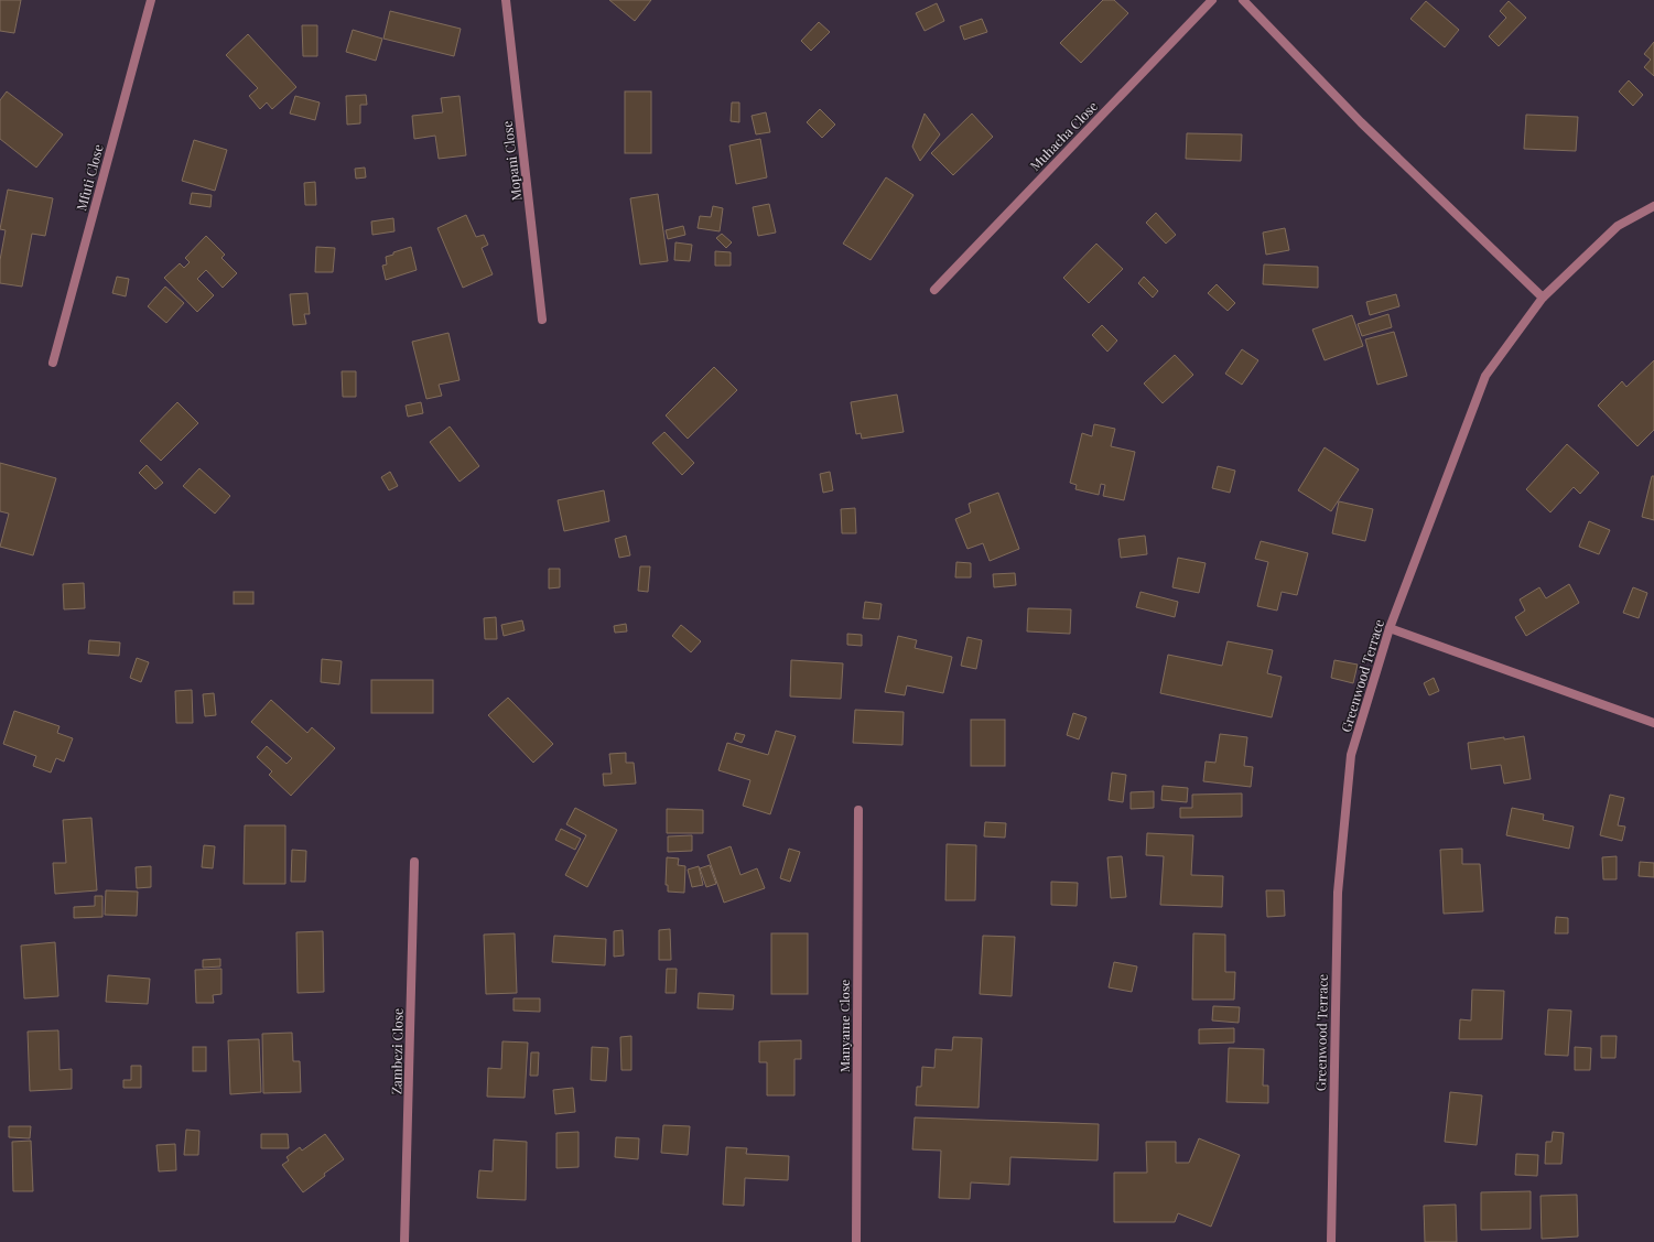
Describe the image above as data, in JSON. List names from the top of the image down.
{
  "streets": {
    "street": [
      "Muhacha Close",
      "Mopani Close",
      "Mfuti Close",
      "Greenwood Terrace",
      "Manyame Close",
      "Zambezi Close"
    ]
  }
}
